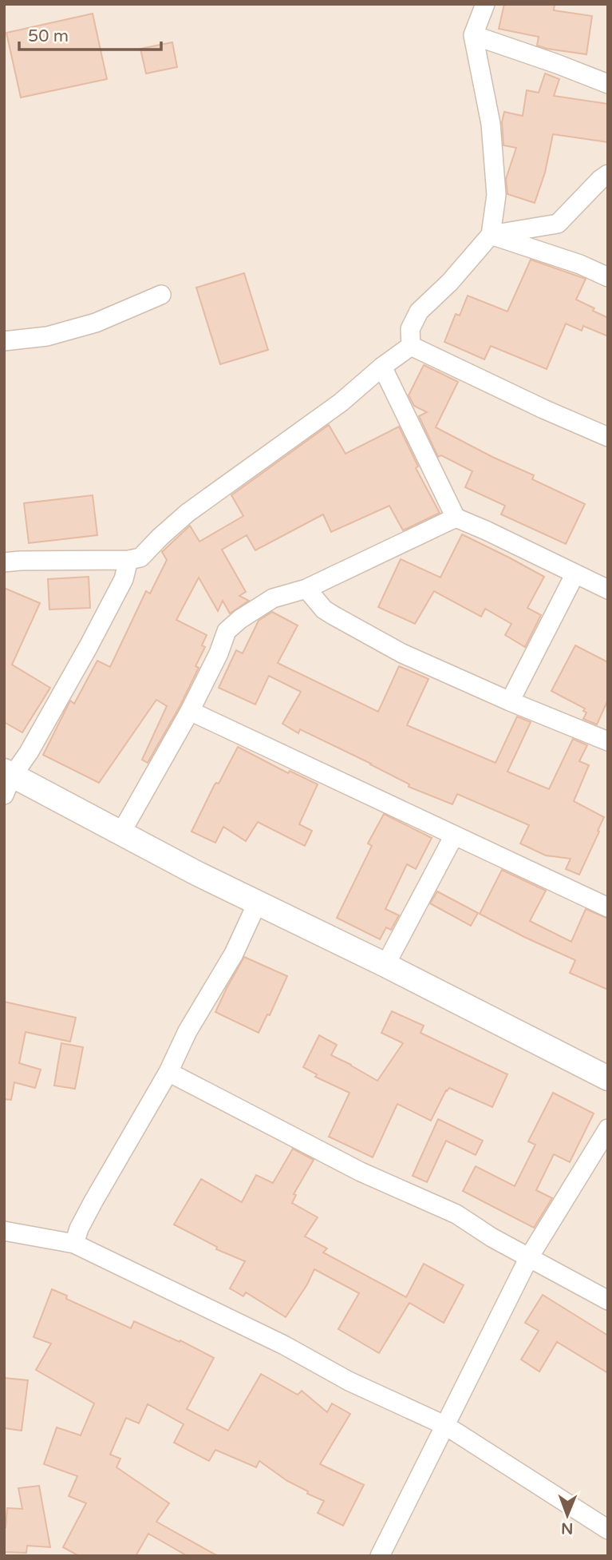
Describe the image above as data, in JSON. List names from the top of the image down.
{
  "scale_bar": "50 m",
  "north": "bottom"
}
